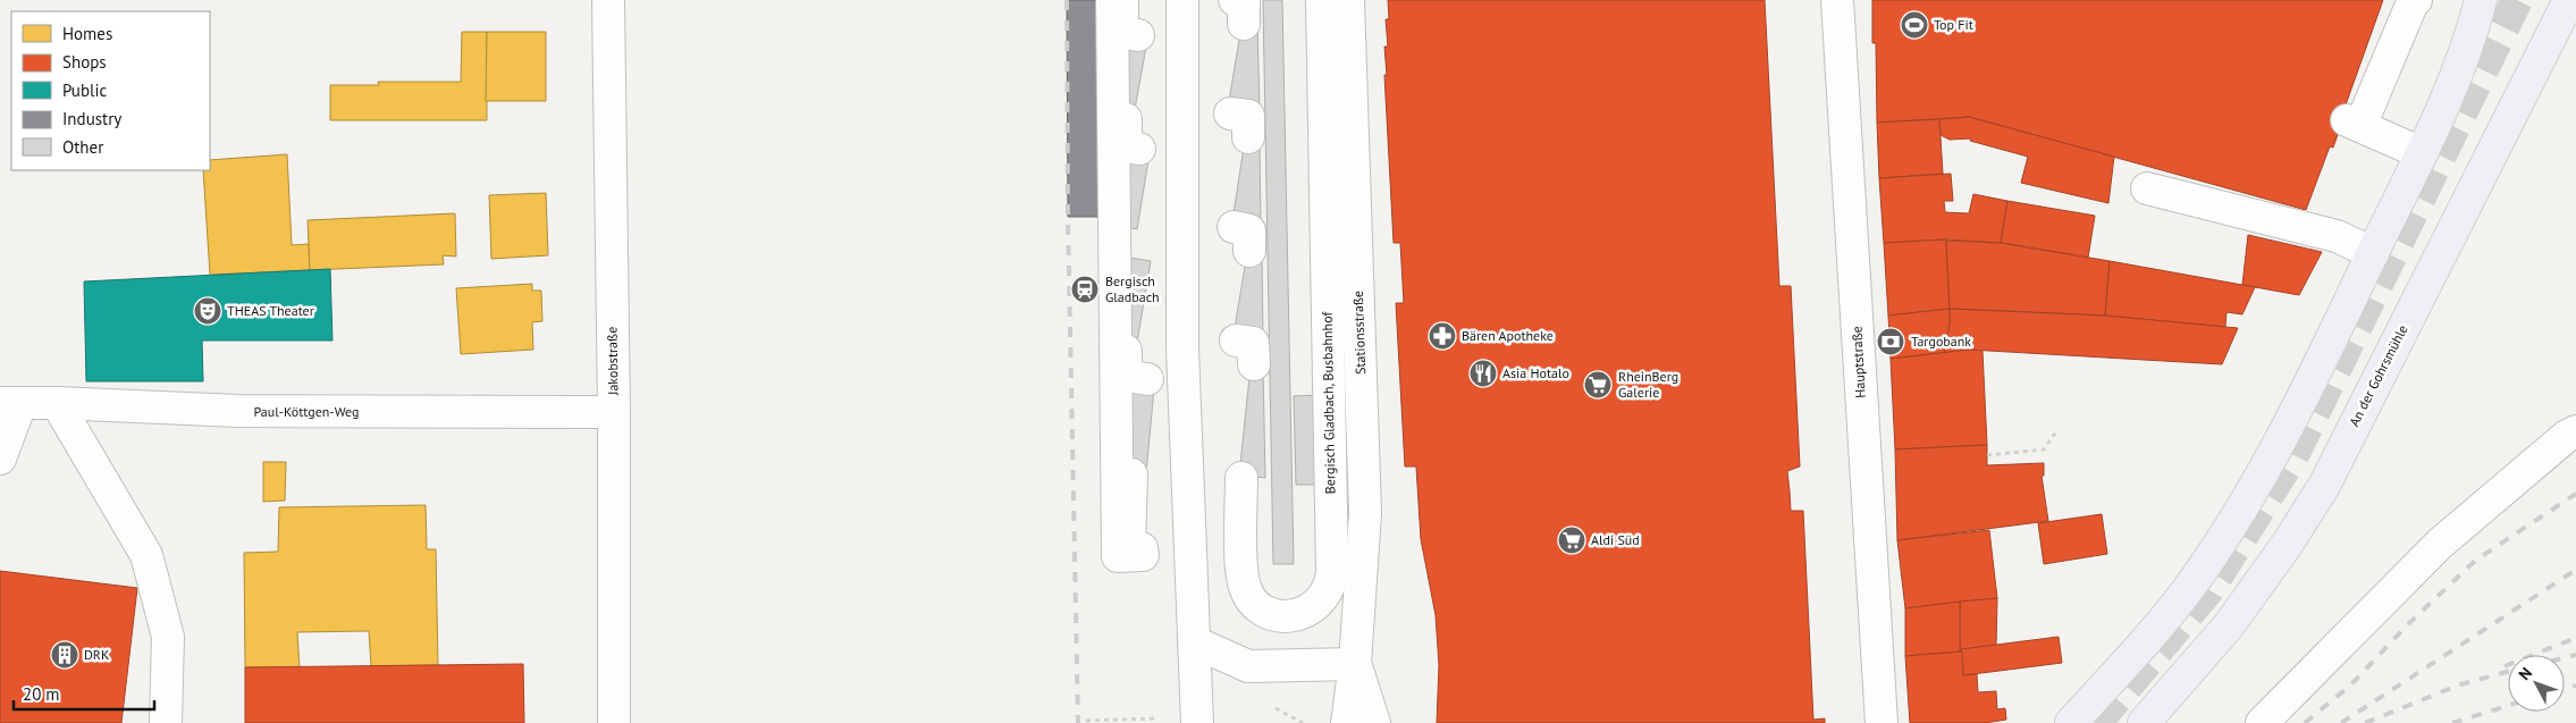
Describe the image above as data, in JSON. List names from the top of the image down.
{
  "streets": {
    "main road": ["An der Gohrsmühle"],
    "street": [
      "Stationsstraße",
      "Jakobstraße",
      "Hauptstraße",
      "Bergisch Gladbach, Busbahnhof",
      "Paul-Köttgen-Weg"
    ]
  },
  "crossings": [
    ["Jakobstraße", "Paul-Köttgen-Weg"]
  ],
  "places": {
    "sports": ["Top Fit"],
    "station": ["Bergisch Gladbach"],
    "theatre": ["THEAS Theater"],
    "pharmacy": ["Bären Apotheke"],
    "bank": ["Targobank"],
    "restaurant": ["Asia Hotalo"],
    "supermarket": ["RheinBerg Galerie", "Aldi Süd"],
    "building": ["DRK"]
  },
  "legend": [
    "Homes",
    "Shops",
    "Public",
    "Industry",
    "Other"
  ],
  "scale_bar": "20 m",
  "north": "top left"
}
